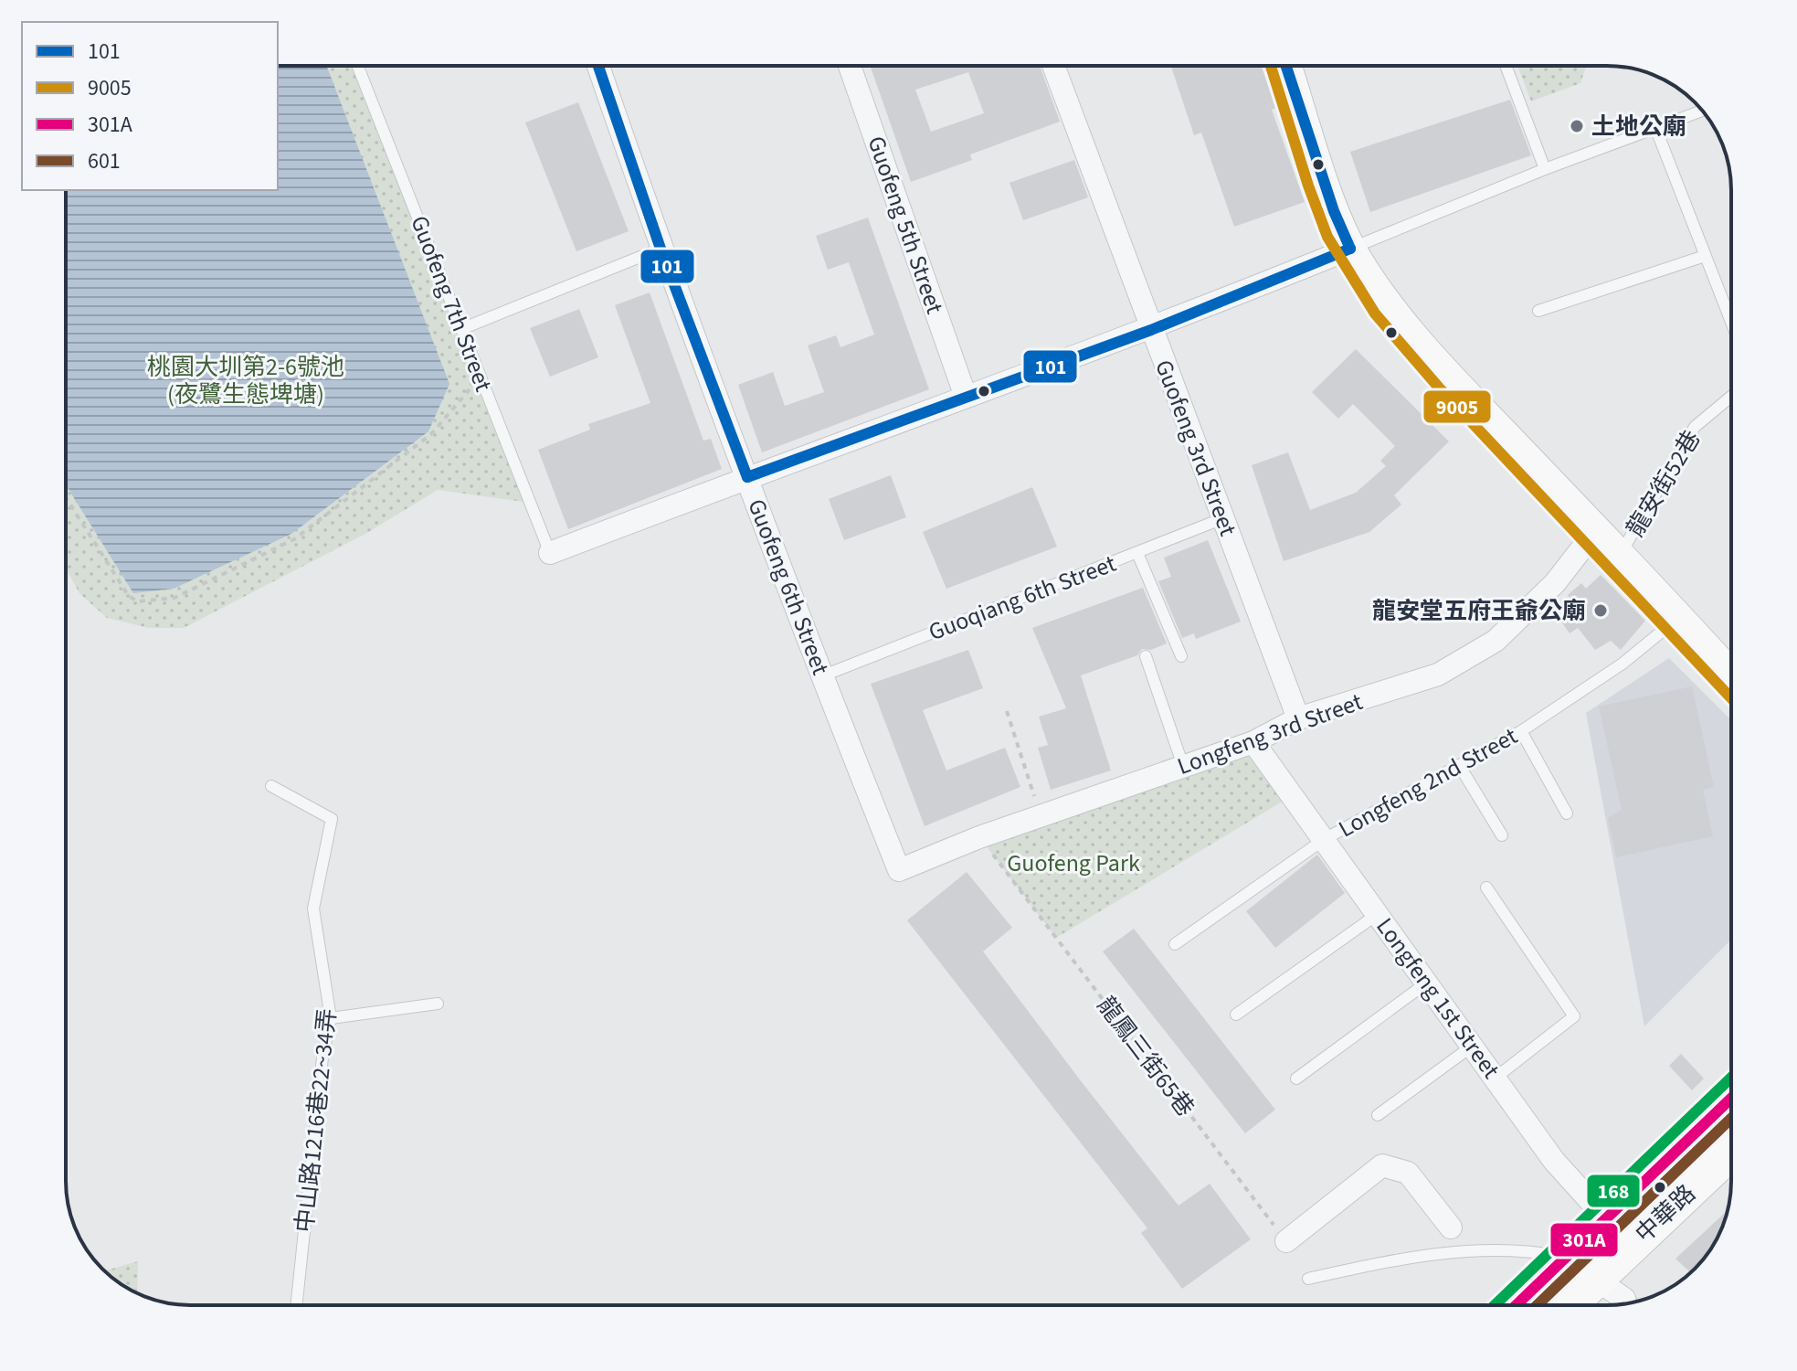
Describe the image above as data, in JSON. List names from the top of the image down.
{
  "streets": {
    "main road": ["中華路"],
    "street": [
      "Guofeng 5th Street",
      "Guofeng 3rd Street",
      "Guofeng 6th Street",
      "Longfeng 3rd Street",
      "Longfeng 1st Street"
    ],
    "lane": [
      "Guofeng 7th Street",
      "龍安街52巷",
      "Guoqiang 6th Street",
      "Longfeng 2nd Street",
      "中山路1216巷22~34弄"
    ],
    "path": ["龍鳳三街65巷"]
  },
  "crossings": [
    ["Guofeng 3rd Street", "Guoqiang 6th Street"],
    ["Guofeng 3rd Street", "Longfeng 3rd Street"],
    ["Guofeng 6th Street", "Guoqiang 6th Street"],
    ["Guofeng 6th Street", "Longfeng 3rd Street"],
    ["Longfeng 3rd Street", "Longfeng 1st Street"],
    ["Longfeng 3rd Street", "龍鳳三街65巷"],
    ["Longfeng 2nd Street", "Longfeng 1st Street"],
    ["Longfeng 1st Street", "中華路"]
  ],
  "parks": ["桃園大圳第2-6號池 (夜鷺生態埤塘)", "Guofeng Park"],
  "places": ["土地公廟", "龍安堂五府王爺公廟"],
  "lines": [
    "transit line 101",
    "transit line 9005",
    "transit line 168",
    "transit line 301A",
    "transit line 601"
  ],
  "legend": [
    "101",
    "9005",
    "301A",
    "601"
  ]
}
